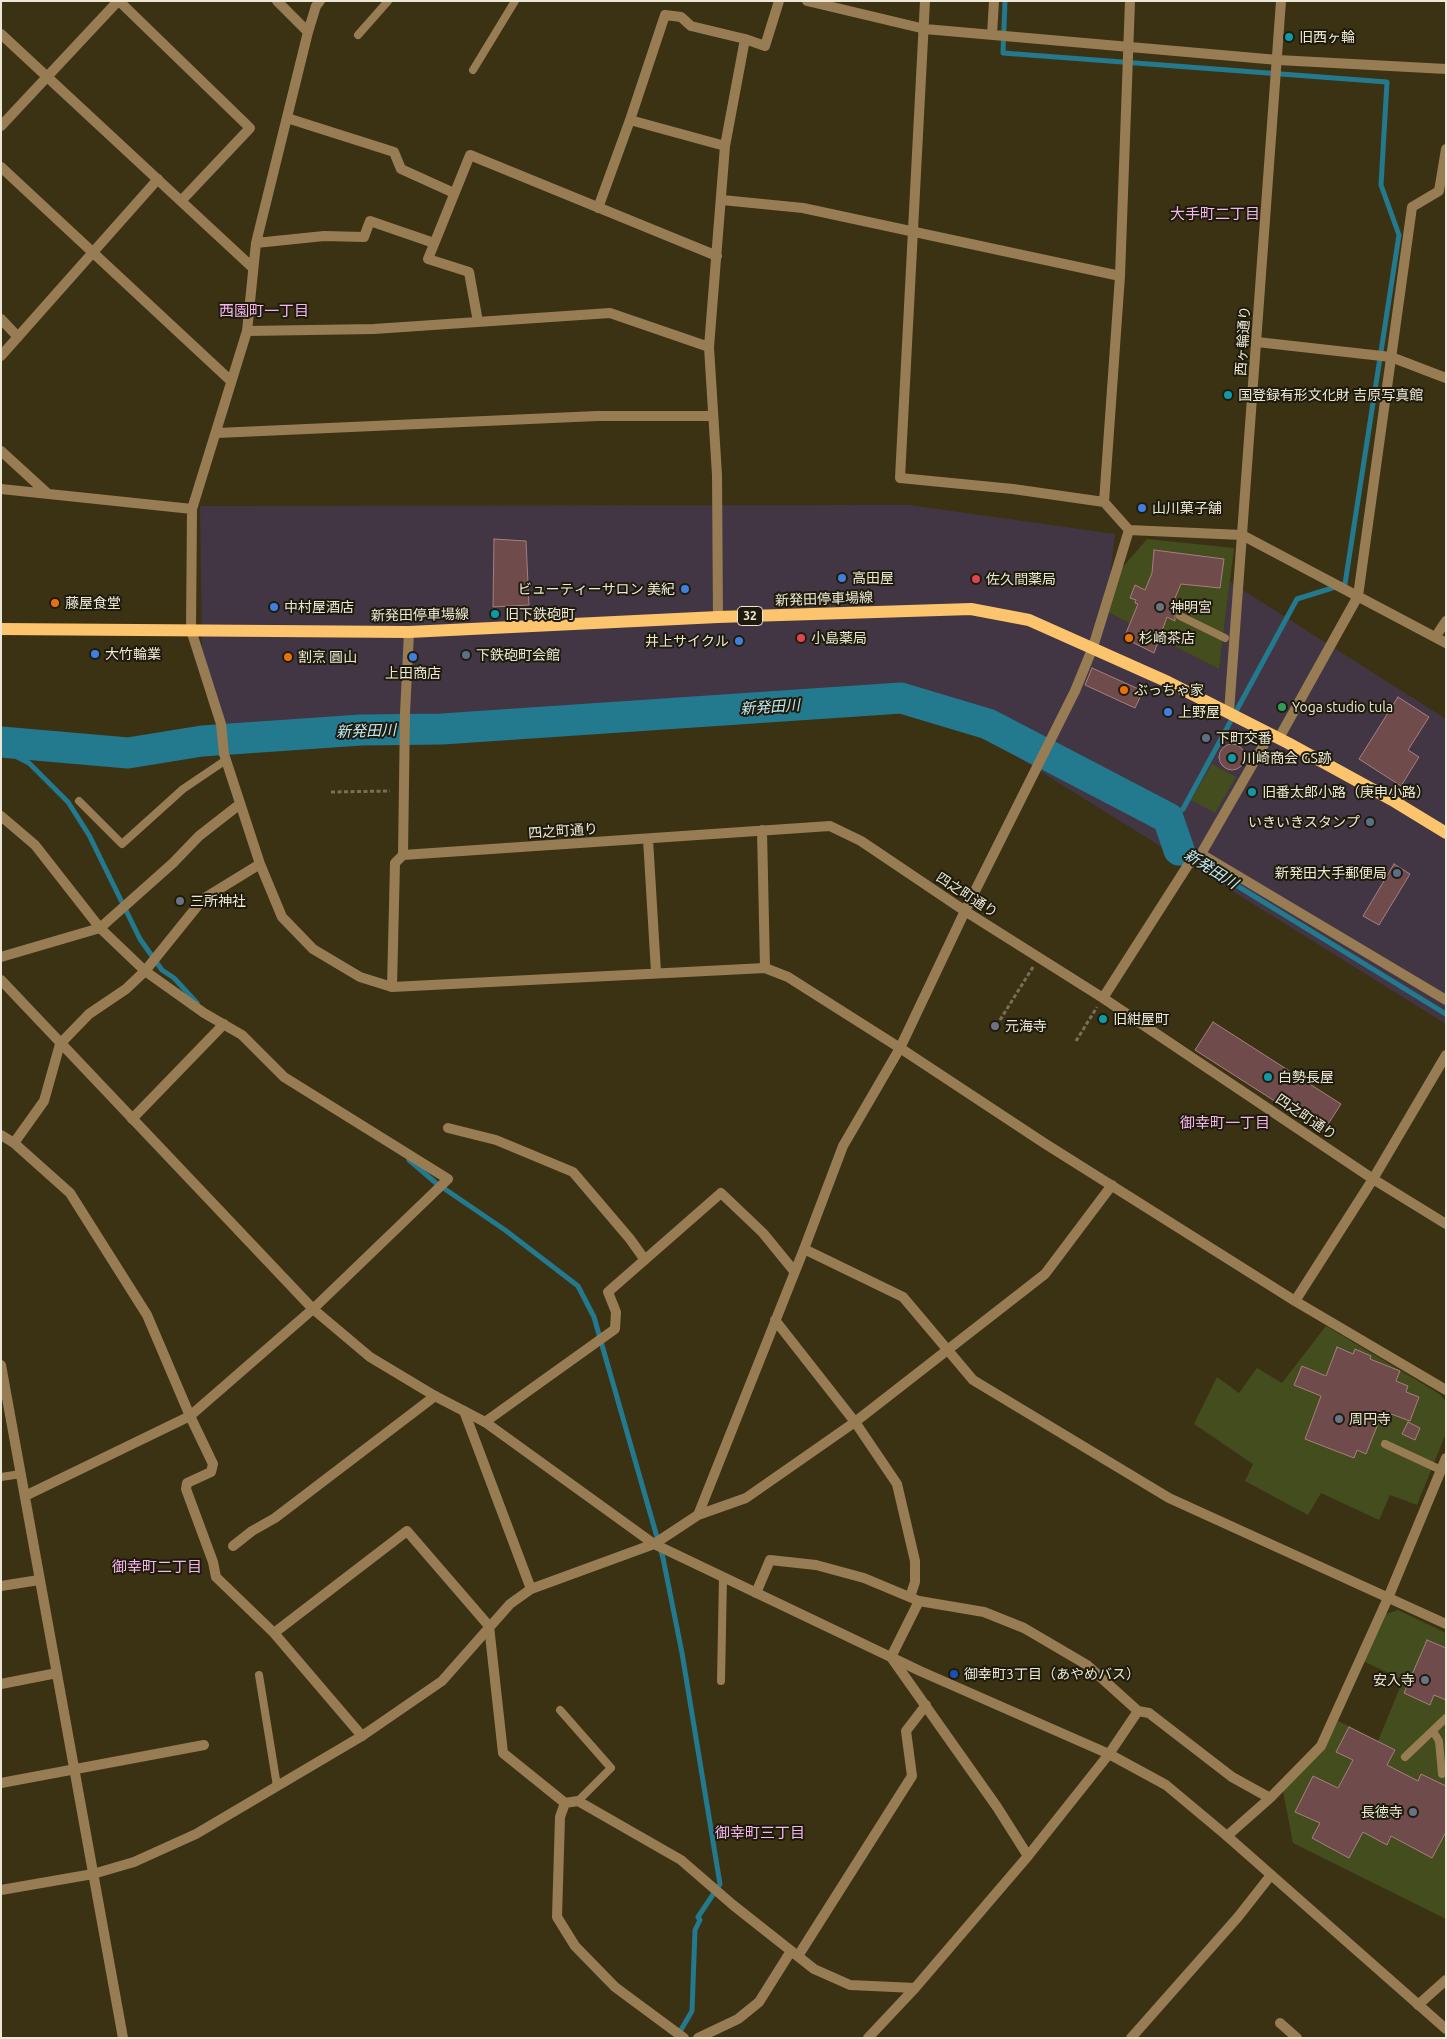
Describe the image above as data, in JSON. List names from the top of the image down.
{
  "streets": {
    "main road": ["新発田停車場線", "32"],
    "street": ["西ヶ輪通り", "四之町通り"]
  },
  "crossings": [
    ["西ヶ輪通り", "新発田停車場線"]
  ],
  "districts": [
    "大手町二丁目",
    "西園町一丁目",
    "御幸町一丁目",
    "御幸町二丁目",
    "御幸町三丁目"
  ],
  "water": ["新発田川"],
  "places": [
    "旧西ヶ輪",
    "国登録有形文化財 吉原写真館",
    "山川菓子舗",
    "高田屋",
    "佐久間薬局",
    "ビューティーサロン 美紀",
    "藤屋食堂",
    "中村屋酒店",
    "神明宮",
    "旧下鉄砲町",
    "小島薬局",
    "杉崎茶店",
    "井上サイクル",
    "大竹輪業",
    "下鉄砲町会館",
    "割烹 圓山",
    "上田商店",
    "ぶっちゃ家",
    "Yoga studio tula",
    "上野屋",
    "下町交番",
    "川崎商会 GS跡",
    "旧番太郎小路（庚申小路）",
    "いきいきスタンプ",
    "新発田大手郵便局",
    "三所神社",
    "旧紺屋町",
    "元海寺",
    "白勢長屋",
    "周円寺",
    "御幸町3丁目（あやめバス）",
    "安入寺",
    "長徳寺"
  ]
}
